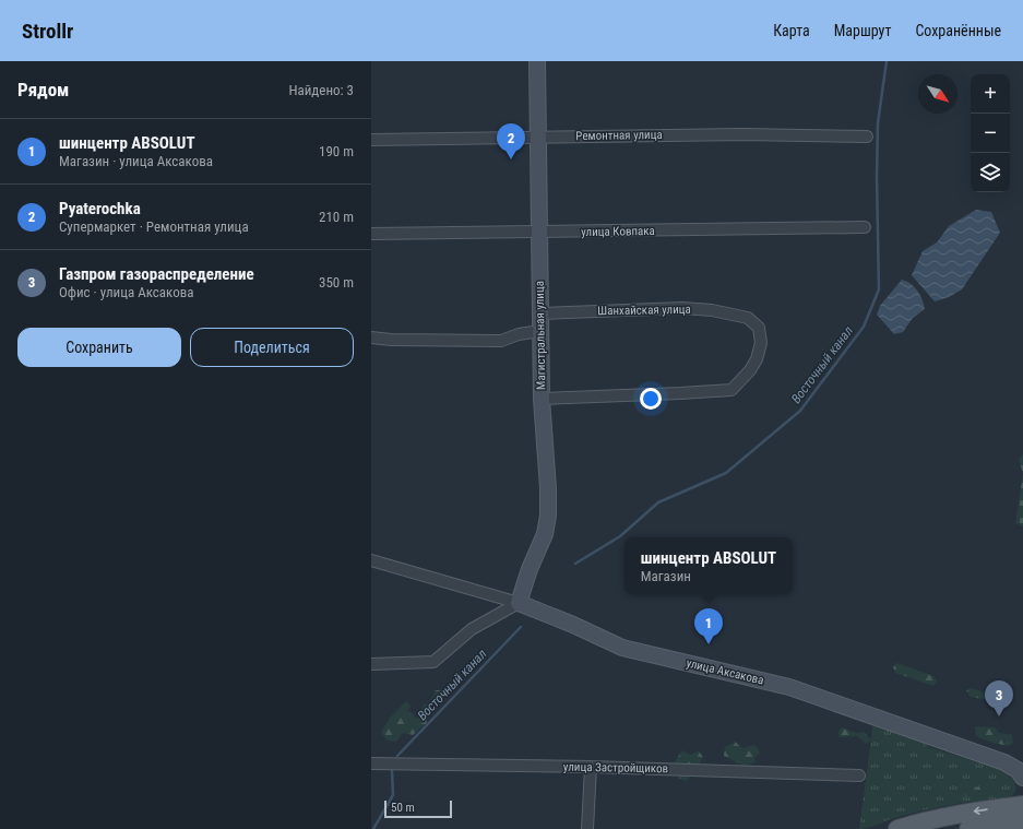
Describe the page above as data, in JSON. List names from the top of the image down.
{
  "streets": {
    "street": [
      "Ремонтная улица",
      "улица Ковпака",
      "Шанхайская улица",
      "Магистральная улица",
      "улица Аксакова",
      "улица Застройщиков"
    ]
  },
  "crossings": [
    ["Ремонтная улица", "Магистральная улица"],
    ["улица Ковпака", "Магистральная улица"],
    ["Шанхайская улица", "Магистральная улица"],
    ["Магистральная улица", "улица Аксакова"]
  ],
  "water": ["Восточный канал"],
  "scale_bar": "50 m",
  "north": "bottom right",
  "page": {
    "header": "Strollr",
    "nav": ["Карта", "Маршрут", "Сохранённые"],
    "heading": ["Рядом", "Найдено: 3"],
    "map_buttons": ["+", "−"],
    "list": [
      {
        "mark": "1",
        "name": "шинцентр ABSOLUT",
        "note": "Магазин · улица Аксакова",
        "value": "190 m"
      },
      {
        "mark": "2",
        "name": "Pyaterochka",
        "note": "Супермаркет · Ремонтная улица",
        "value": "210 m"
      },
      {
        "mark": "3",
        "name": "Газпром газораспределение",
        "note": "Офис · улица Аксакова",
        "value": "350 m"
      }
    ],
    "pins": ["2", "1", "3"],
    "buttons": ["Сохранить", "Поделиться"],
    "popup": ["шинцентр ABSOLUT", "Магазин"],
    "scale": "50 m"
  }
}
